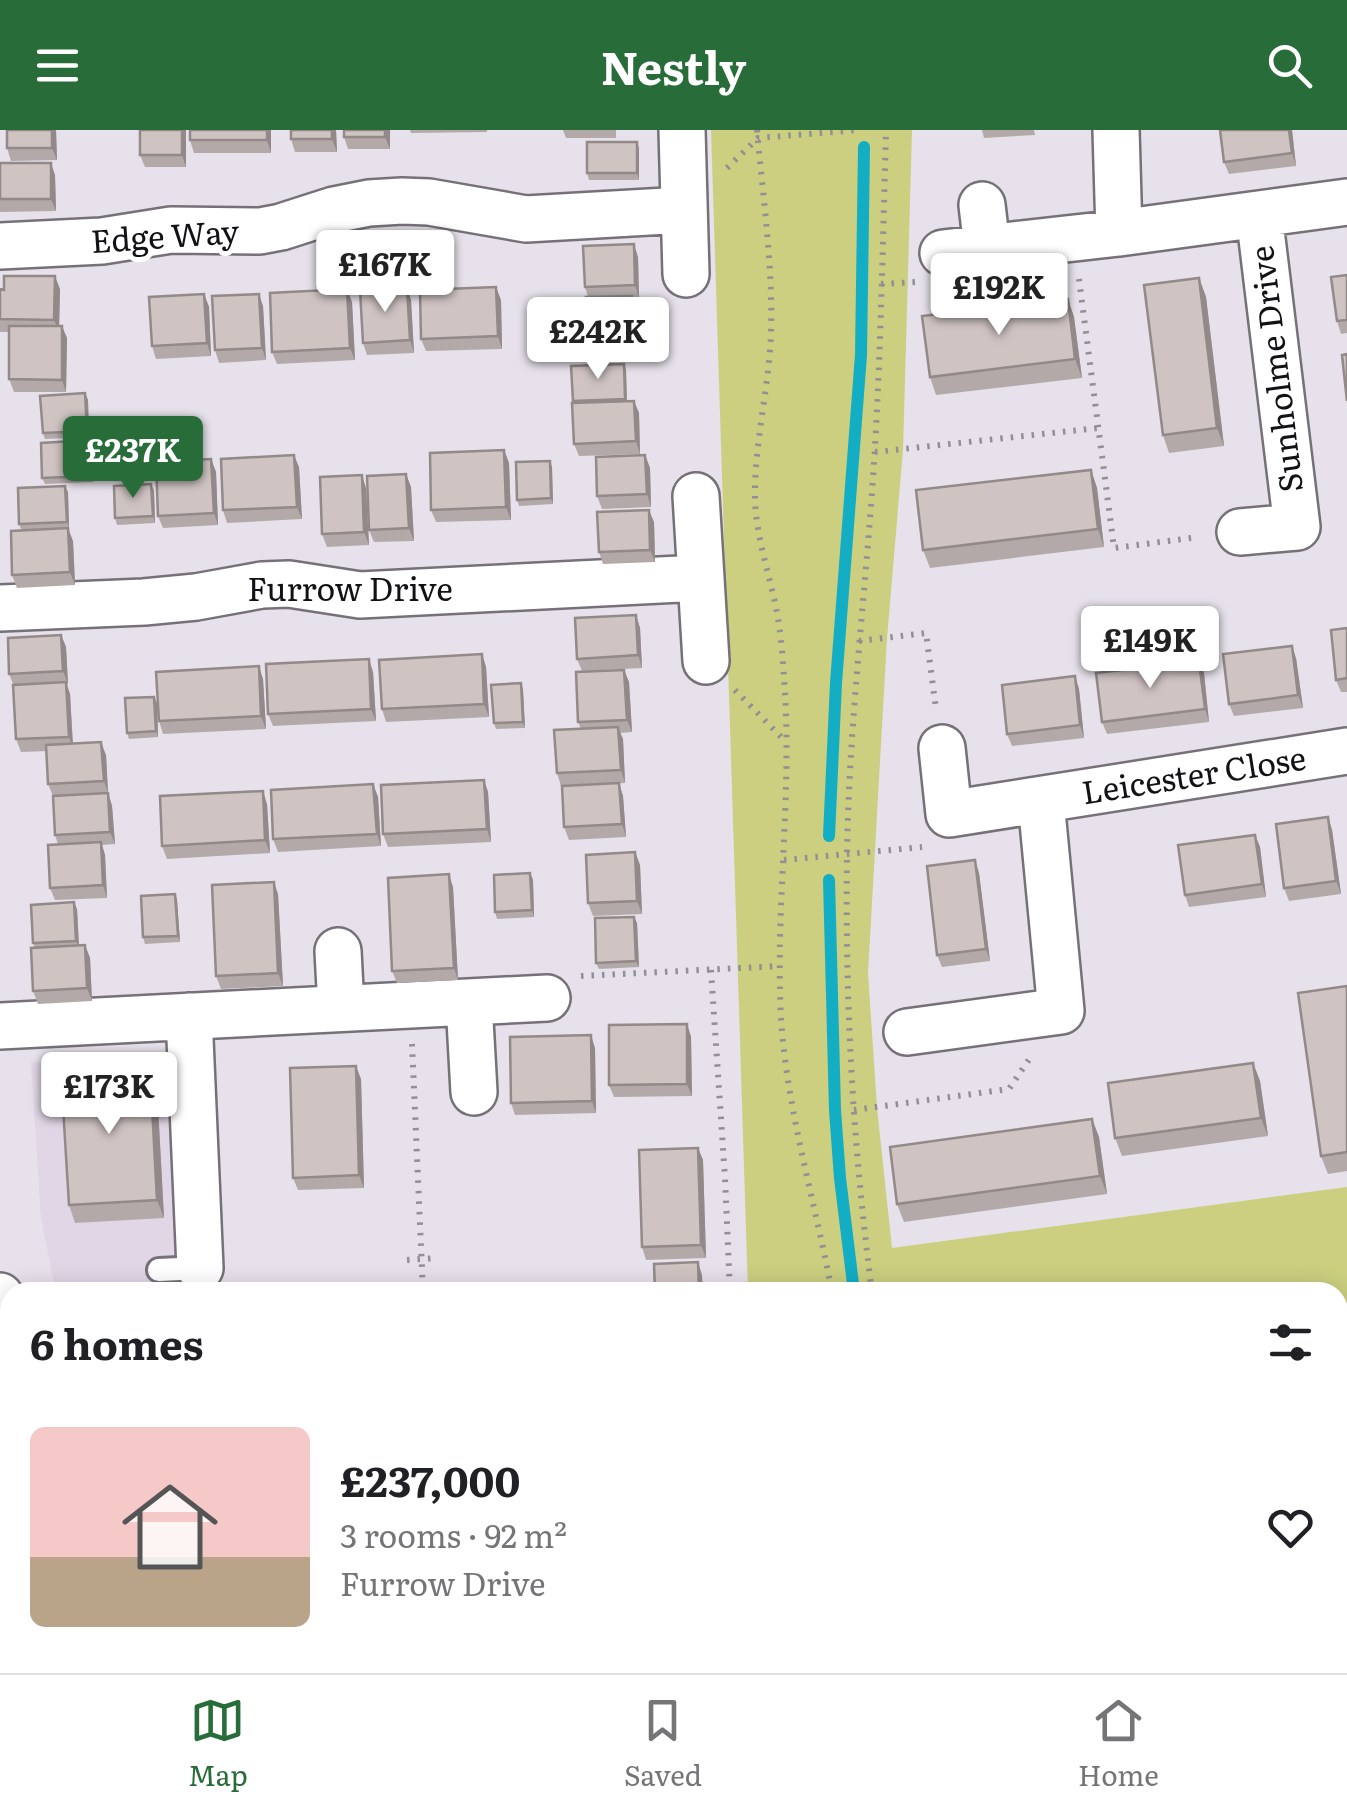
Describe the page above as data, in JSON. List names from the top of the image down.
{
  "streets": {
    "street": [
      "Edge Way",
      "Sunholme Drive",
      "Furrow Drive",
      "Leicester Close"
    ]
  },
  "page": {
    "header": "Nestly",
    "price": [
      "£167K",
      "£192K",
      "£242K",
      "£237K",
      "£149K",
      "£173K"
    ],
    "heading": "6 homes",
    "list": [
      {
        "name": "£237,000",
        "note": "3 rooms · 92 m² · Furrow Drive"
      }
    ],
    "tabs": ["Map", "Saved", "Home"]
  }
}
